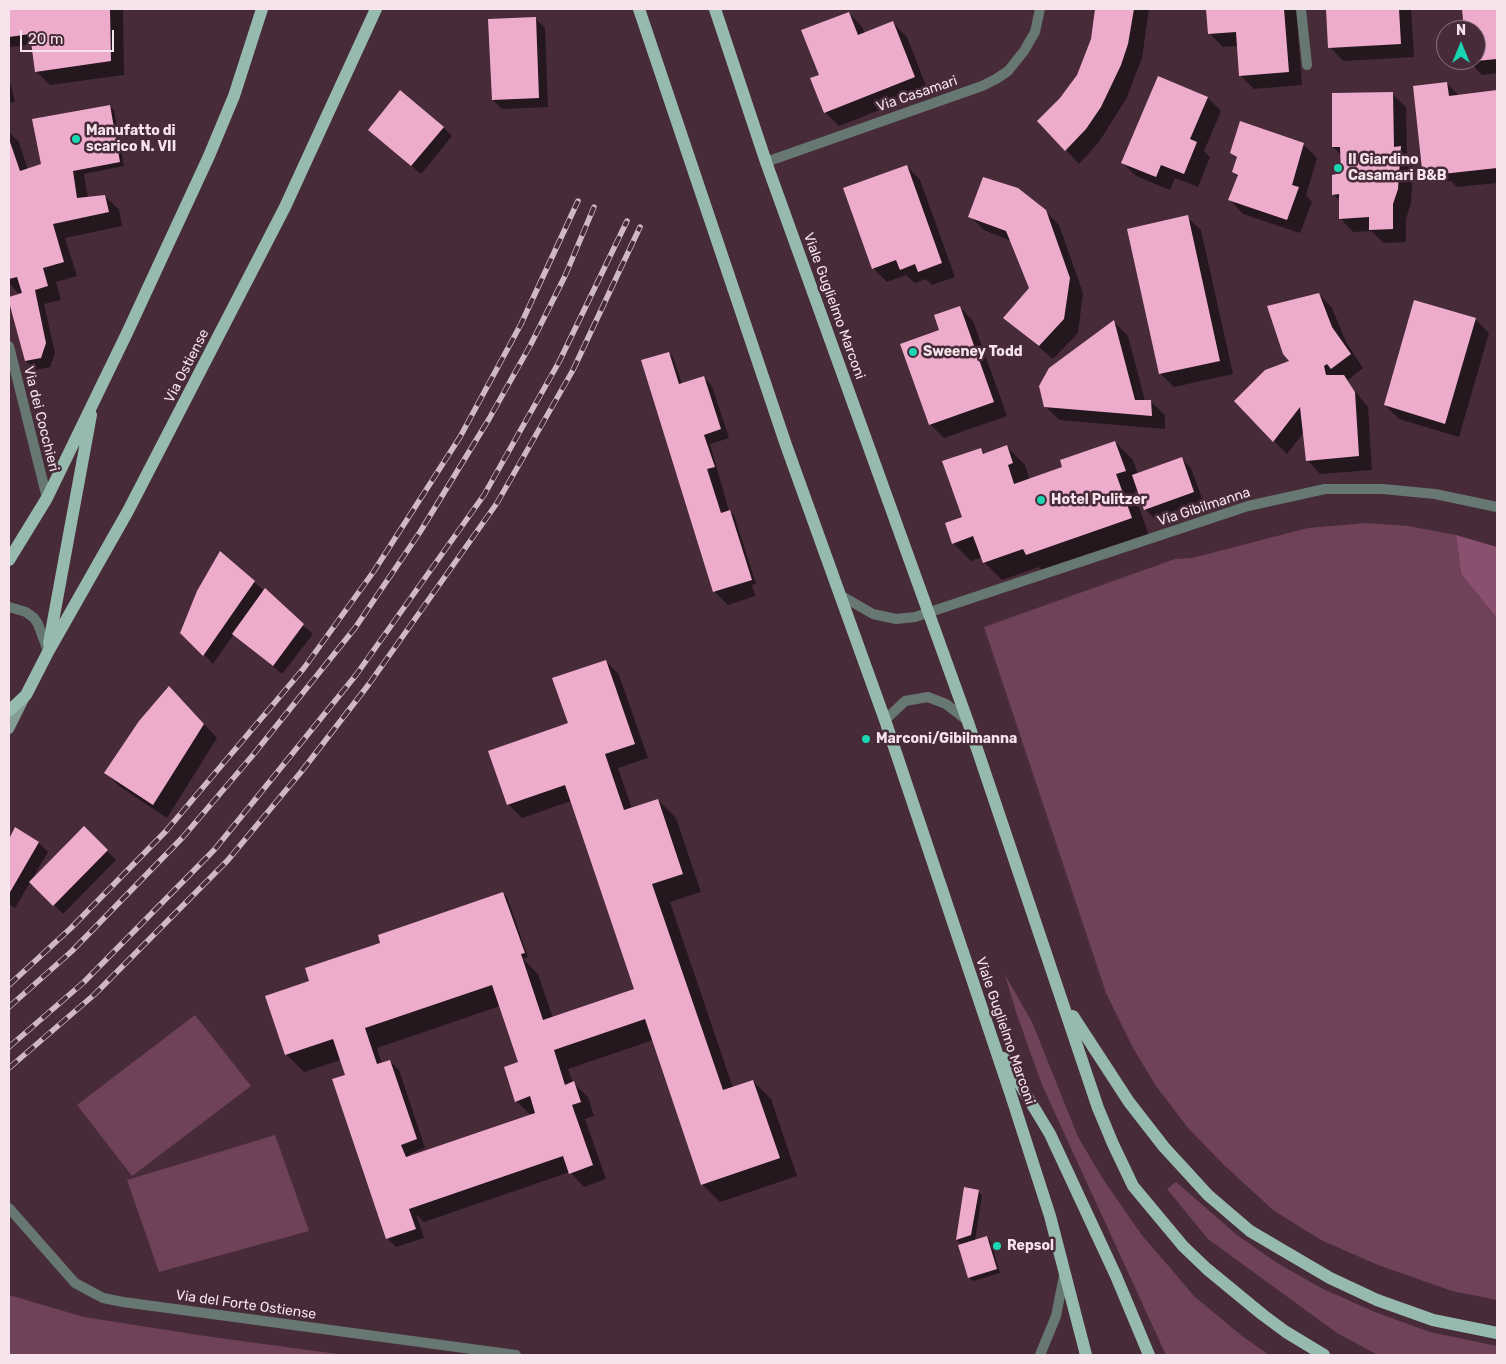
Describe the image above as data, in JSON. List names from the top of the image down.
{
  "streets": {
    "main road": ["Viale Guglielmo Marconi", "Via Ostiense"],
    "street": [
      "Via Casamari",
      "Via dei Cocchieri",
      "Via Gibilmanna",
      "Via del Forte Ostiense"
    ]
  },
  "crossings": [
    ["Via Casamari", "Viale Guglielmo Marconi"],
    ["Viale Guglielmo Marconi", "Via Gibilmanna"]
  ],
  "places": [
    "Manufatto di scarico N. VII",
    "Il Giardino Casamari B&B",
    "Sweeney Todd",
    "Hotel Pulitzer",
    "Marconi/Gibilmanna",
    "Repsol"
  ],
  "scale_bar": "20 m",
  "north": "top"
}
